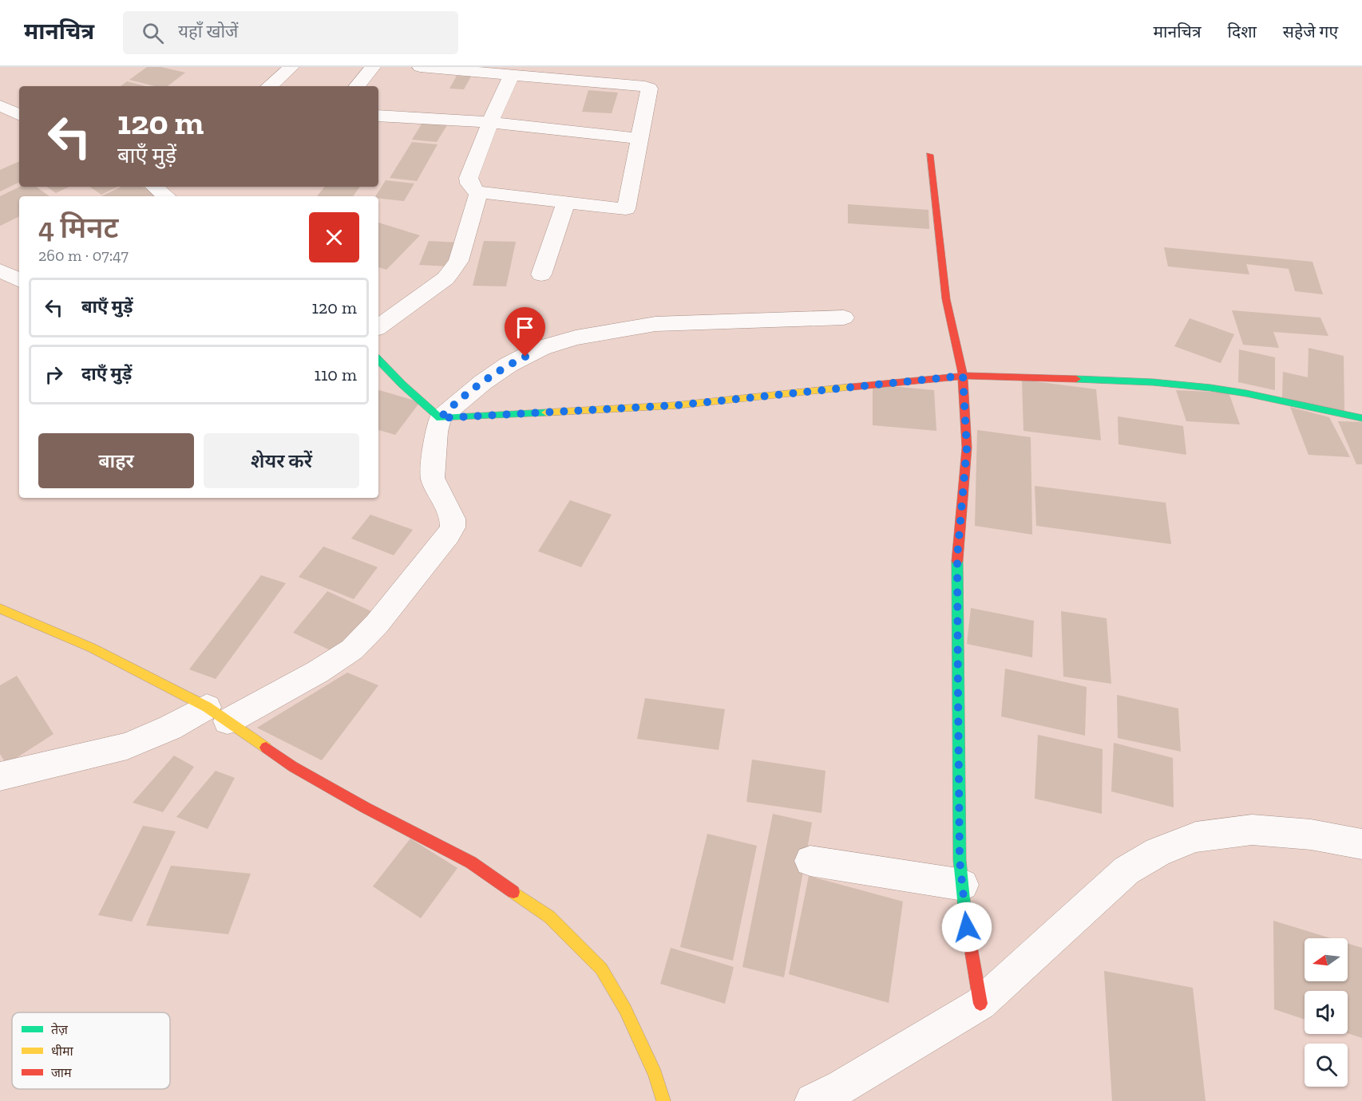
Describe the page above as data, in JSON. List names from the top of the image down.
{
  "legend": ["तेज़", "धीमा", "जाम"],
  "north": "left",
  "page": {
    "header": "मानचित्र",
    "search": "यहाँ खोजें",
    "nav": ["मानचित्र", "दिशा", "सहेजे गए"],
    "turn": ["120 m", "बाएँ मुड़ें"],
    "heading": ["4 मिनट", "260 m · 07:47"],
    "list": [
      {
        "name": "बाएँ मुड़ें",
        "value": "120 m"
      },
      {
        "name": "दाएँ मुड़ें",
        "value": "110 m"
      }
    ],
    "buttons": ["बाहर", "शेयर करें"]
  }
}
